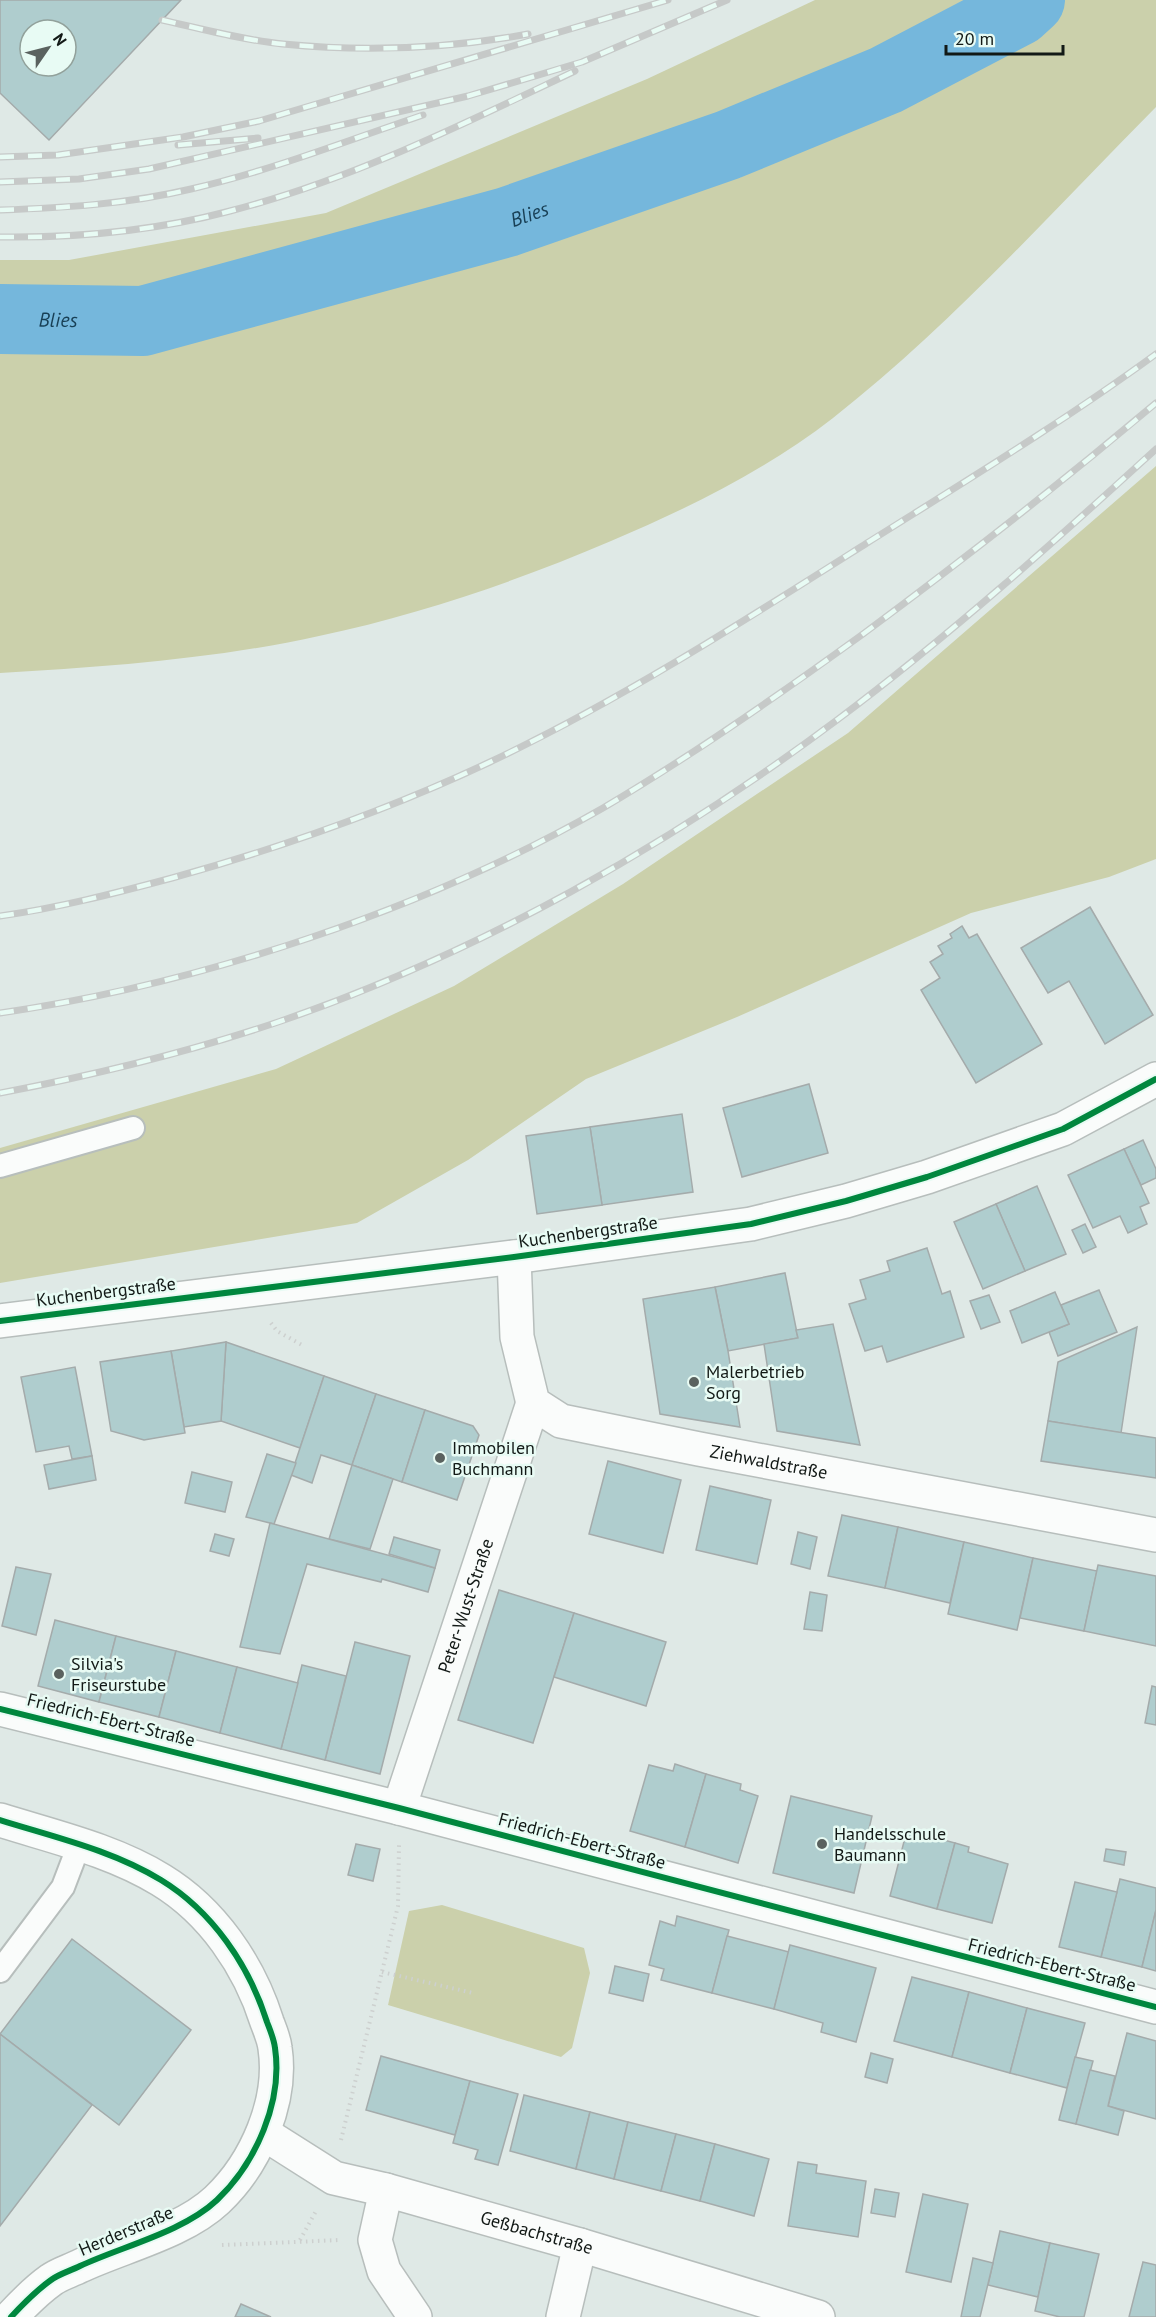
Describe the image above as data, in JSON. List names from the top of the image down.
{
  "streets": {
    "street": [
      "Kuchenbergstraße",
      "Ziehwaldstraße",
      "Peter-Wust-Straße",
      "Friedrich-Ebert-Straße",
      "Herderstraße",
      "Geßbachstraße"
    ]
  },
  "crossings": [
    ["Ziehwaldstraße", "Peter-Wust-Straße"],
    ["Peter-Wust-Straße", "Friedrich-Ebert-Straße"],
    ["Herderstraße", "Geßbachstraße"]
  ],
  "water": ["Blies"],
  "places": [
    "Malerbetrieb Sorg",
    "Immobilen Buchmann",
    "Silvia's Friseurstube",
    "Handelsschule Baumann"
  ],
  "scale_bar": "20 m",
  "north": "top right"
}
